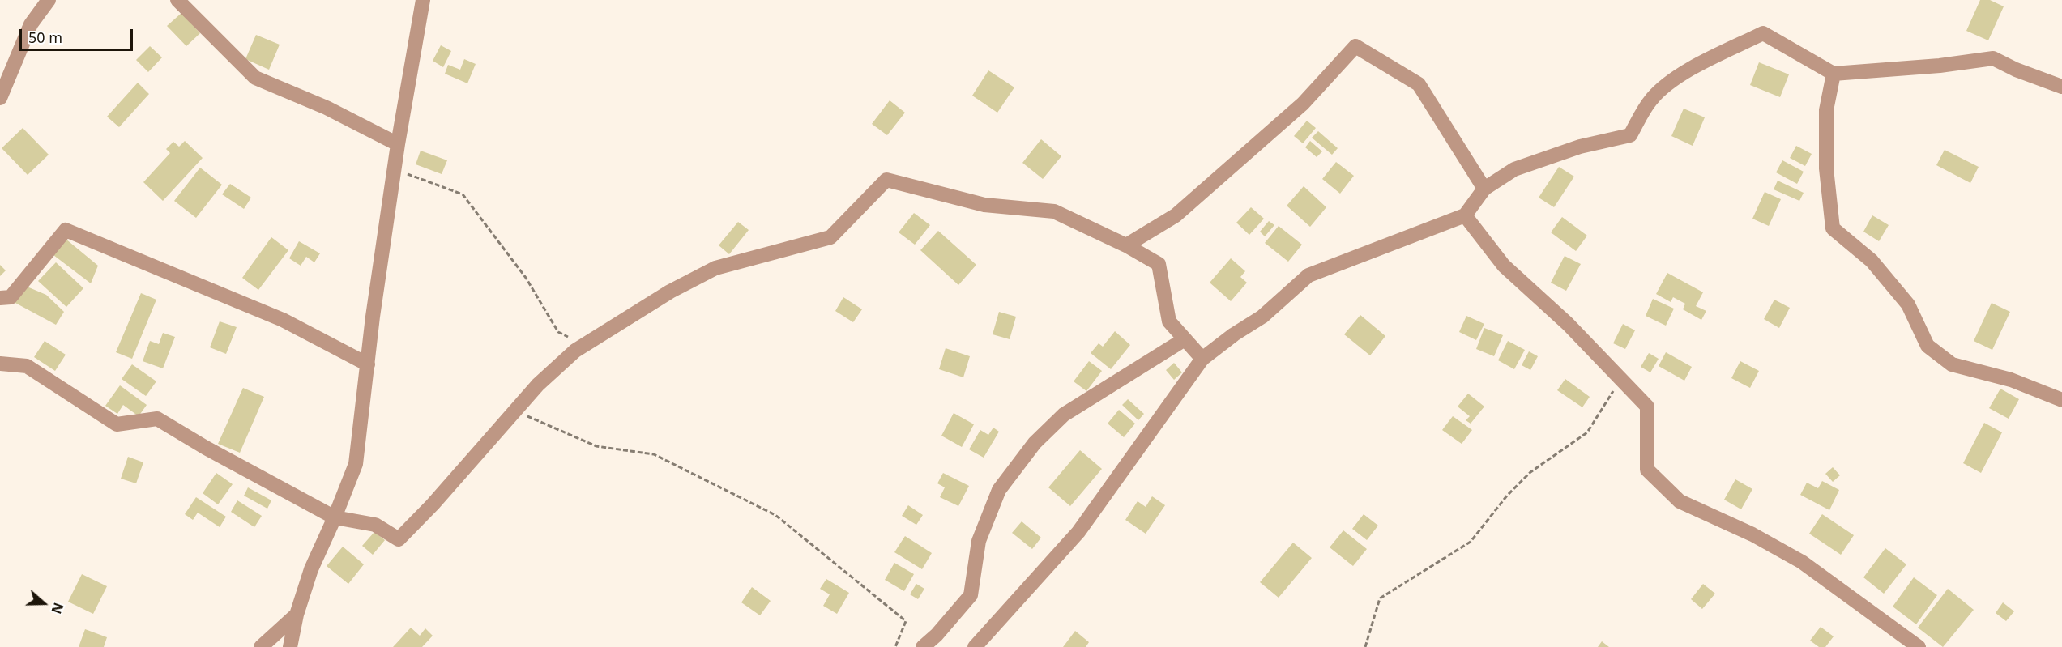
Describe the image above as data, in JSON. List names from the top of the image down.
{
  "scale_bar": "50 m",
  "north": "right"
}
